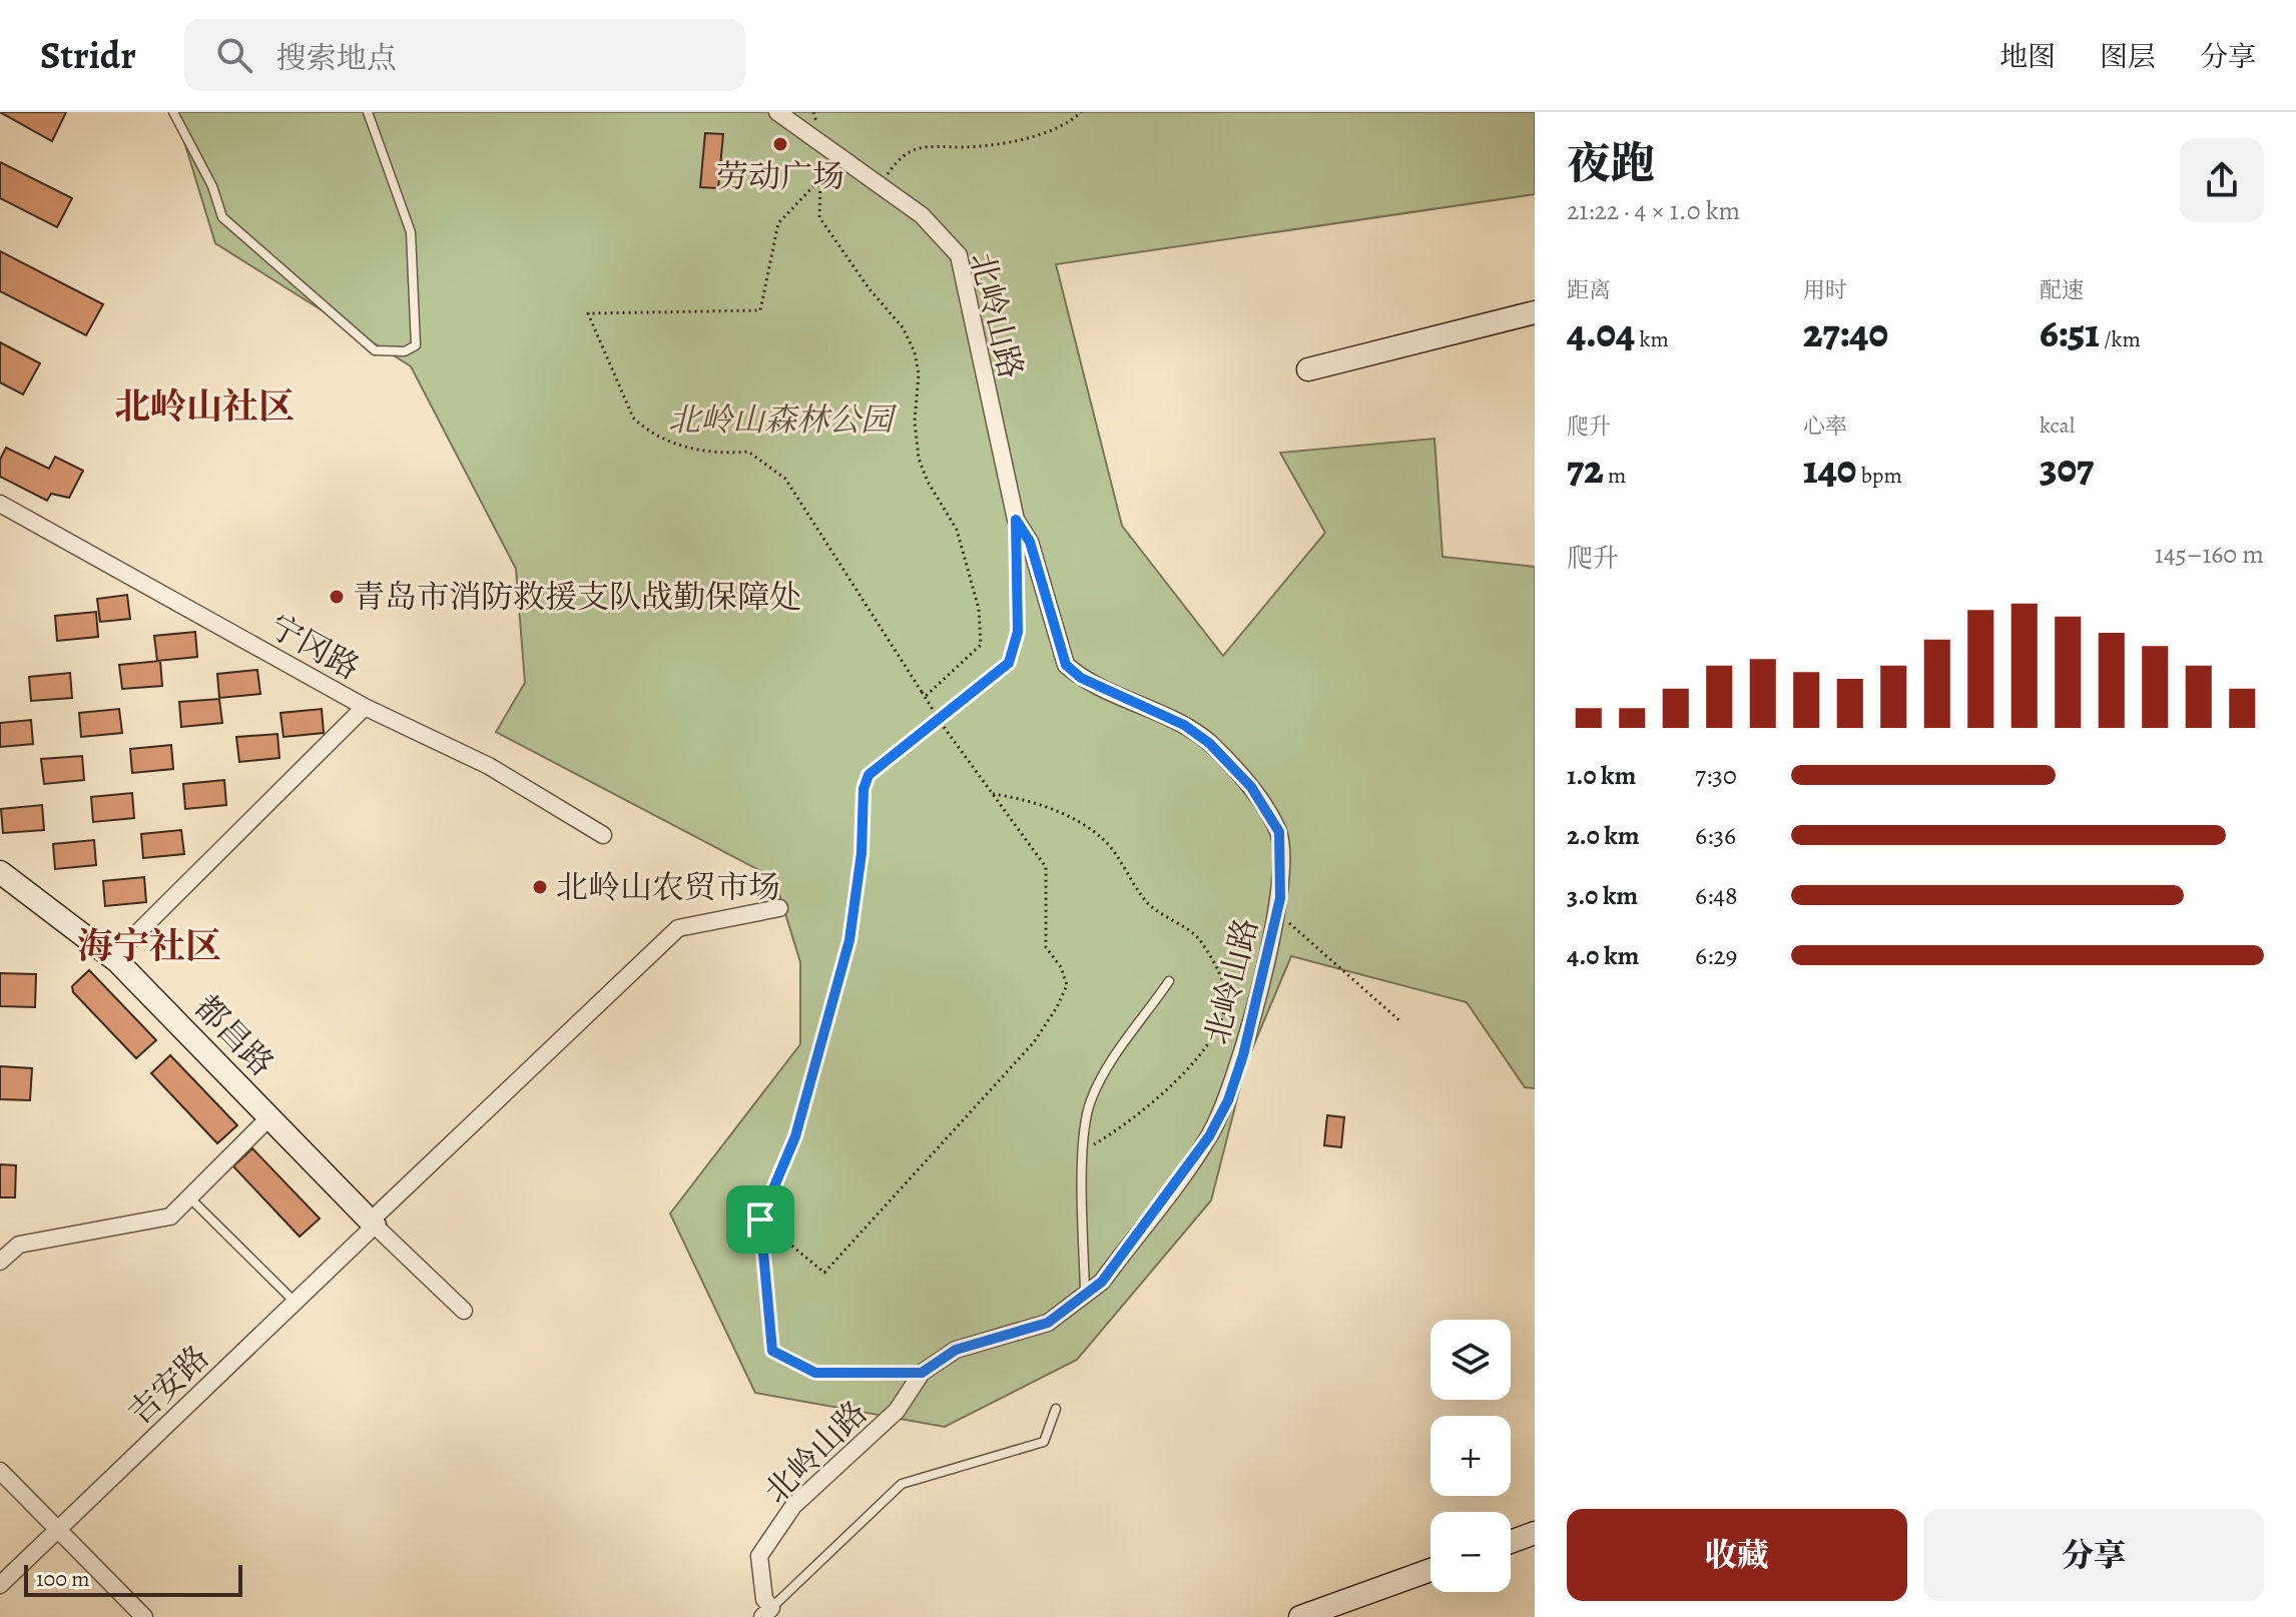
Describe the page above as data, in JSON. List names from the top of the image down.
{
  "streets": {
    "street": [
      "北岭山路",
      "宁冈路",
      "都昌路",
      "吉安路"
    ]
  },
  "crossings": [
    ["都昌路", "吉安路"]
  ],
  "districts": ["北岭山社区", "海宁社区"],
  "parks": ["北岭山森林公园"],
  "places": ["劳动广场", "青岛市消防救援支队战勤保障处", "北岭山农贸市场"],
  "scale_bar": "100 m",
  "page": {
    "header": "Stridr",
    "search": "搜索地点",
    "nav": ["地图", "图层", "分享"],
    "heading": ["夜跑", "21:22 · 4 × 1.0 km"],
    "stats": [
      ["距离", "4.04 km"],
      ["用时", "27:40"],
      ["配速", "6:51 /km"],
      ["爬升", "72 m"],
      ["心率", "140 bpm"],
      ["kcal", "307"]
    ],
    "chart": ["爬升", "145–160 m"],
    "list": [
      {
        "name": "1.0 km",
        "note": "7:30"
      },
      {
        "name": "2.0 km",
        "note": "6:36"
      },
      {
        "name": "3.0 km",
        "note": "6:48"
      },
      {
        "name": "4.0 km",
        "note": "6:29"
      }
    ],
    "map_buttons": ["+", "−"],
    "buttons": ["收藏", "分享"],
    "scale": "100 m"
  }
}
